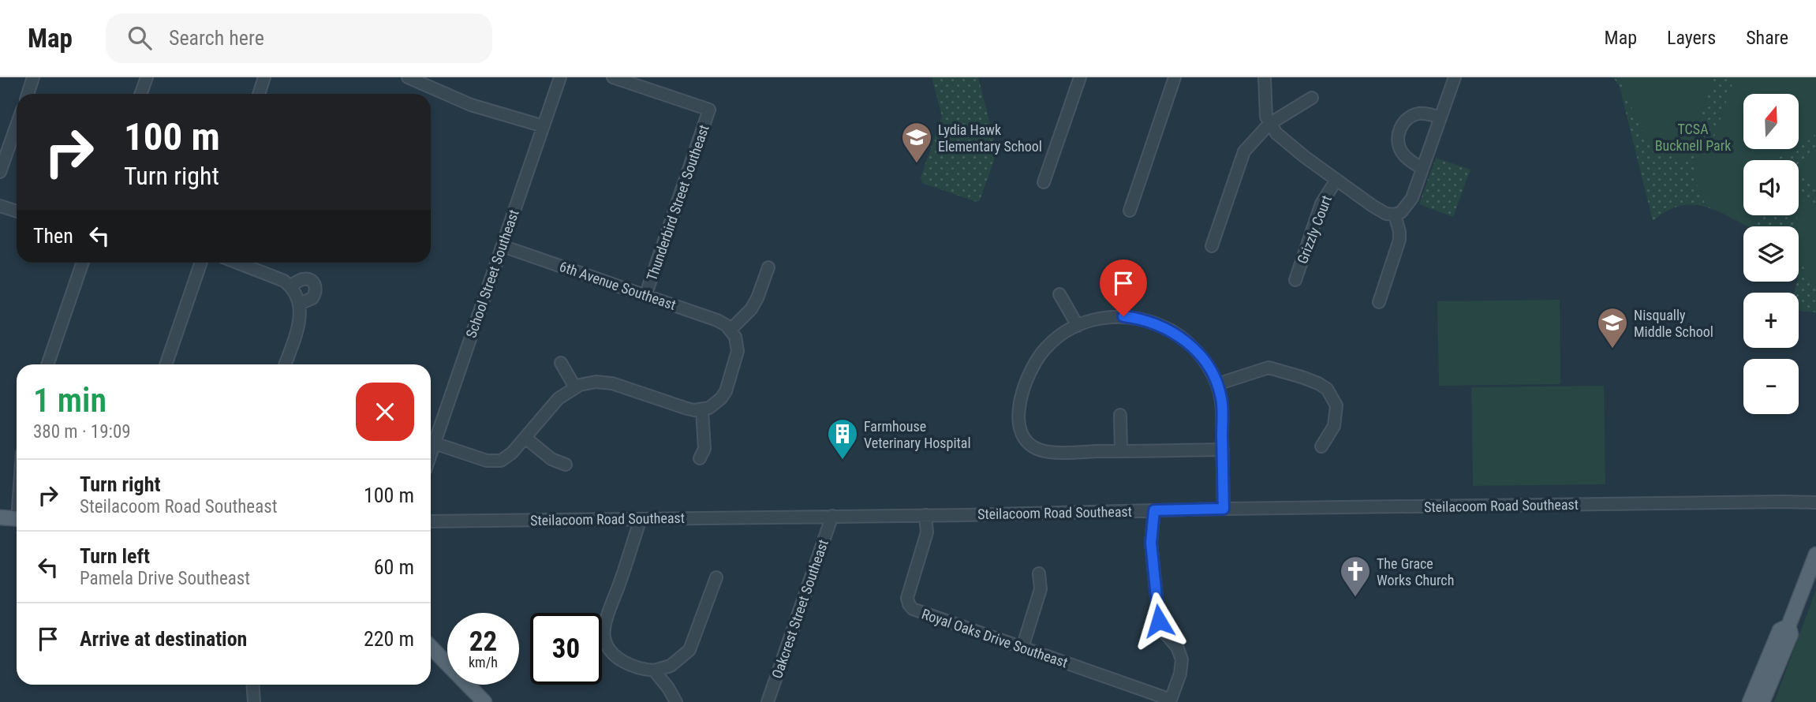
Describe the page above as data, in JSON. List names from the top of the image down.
{
  "streets": {
    "street": [
      "Thunderbird Street Southeast",
      "Grizzly Court",
      "School Street Southeast",
      "6th Avenue Southeast",
      "Steilacoom Road Southeast",
      "Oakcrest Street Southeast",
      "Royal Oaks Drive Southeast"
    ]
  },
  "crossings": [
    ["Thunderbird Street Southeast", "6th Avenue Southeast"],
    ["School Street Southeast", "6th Avenue Southeast"],
    ["Steilacoom Road Southeast", "Oakcrest Street Southeast"],
    ["Steilacoom Road Southeast", "Royal Oaks Drive Southeast"]
  ],
  "parks": ["TCSA Bucknell Park"],
  "places": {
    "school or university": ["Lydia Hawk Elementary School", "Nisqually Middle School"],
    "building": ["Farmhouse Veterinary Hospital"],
    "church": ["The Grace Works Church"]
  },
  "north": "top",
  "page": {
    "header": "Map",
    "search": "Search here",
    "nav": ["Map", "Layers", "Share"],
    "map_buttons": ["+", "−"],
    "turn": ["100 m", "Turn right"],
    "then": "Then",
    "heading": ["1 min", "380 m · 19:09"],
    "list": [
      {
        "name": "Turn right",
        "note": "Steilacoom Road Southeast",
        "value": "100 m"
      },
      {
        "name": "Turn left",
        "note": "Pamela Drive Southeast",
        "value": "60 m"
      },
      {
        "name": "Arrive at destination",
        "value": "220 m"
      }
    ],
    "speed": "22 km/h",
    "limit": "30"
  }
}
